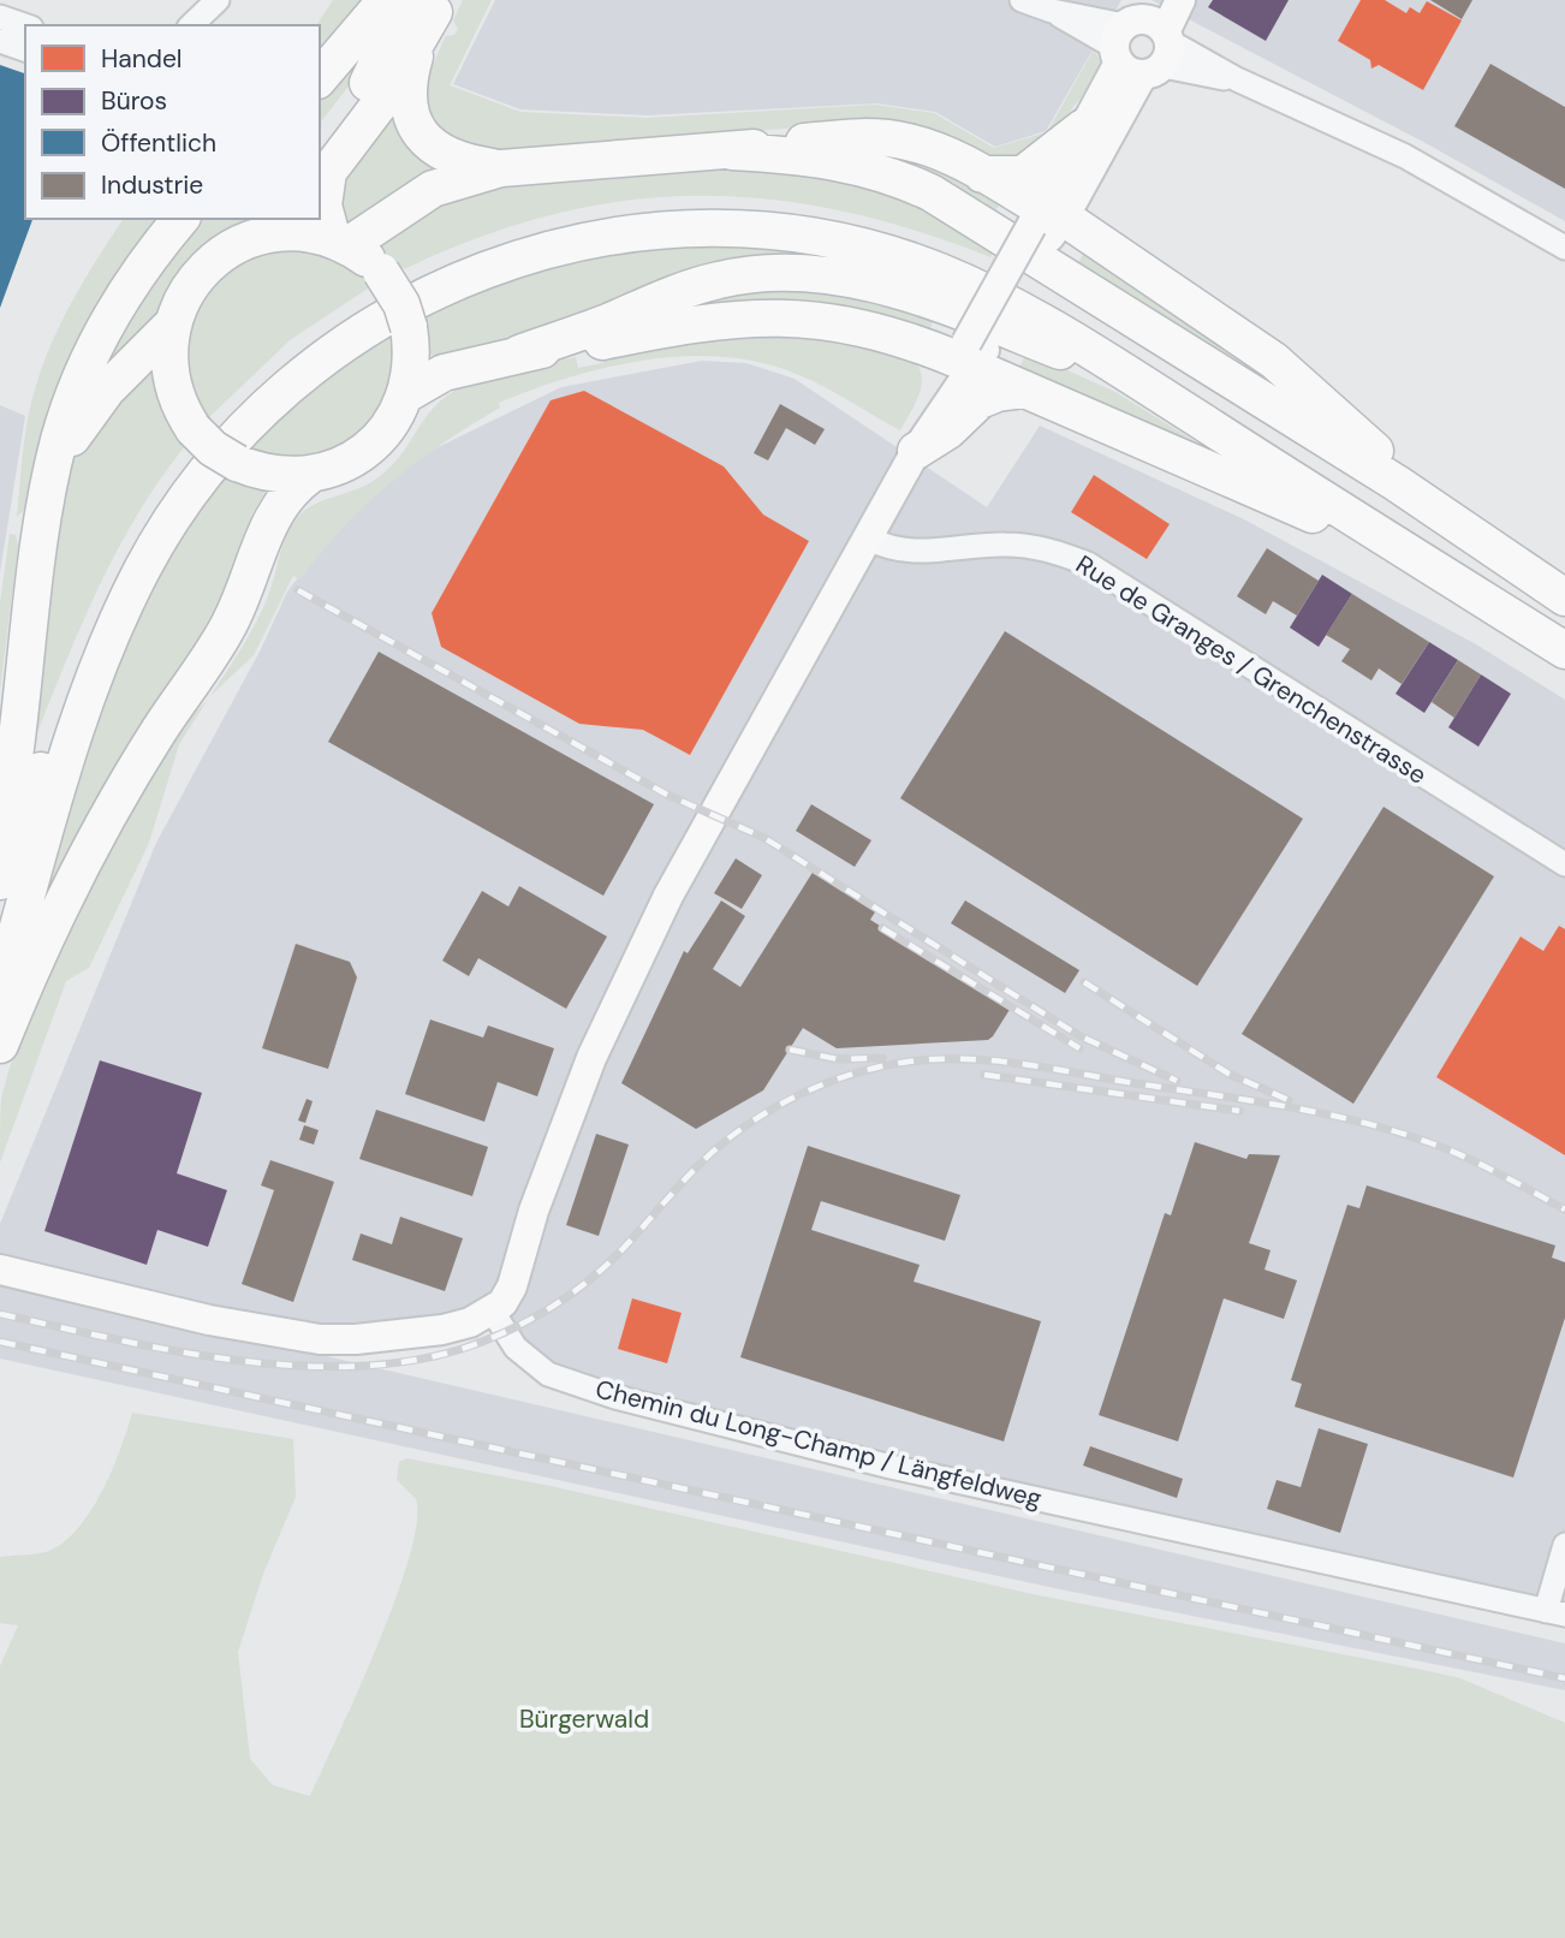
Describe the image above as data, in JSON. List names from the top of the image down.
{
  "streets": {
    "street": ["Rue de Granges / Grenchenstrasse", "Chemin du Long-Champ / Längfeldweg"]
  },
  "parks": ["Bürgerwald"],
  "legend": [
    "Handel",
    "Büros",
    "Öffentlich",
    "Industrie"
  ]
}
